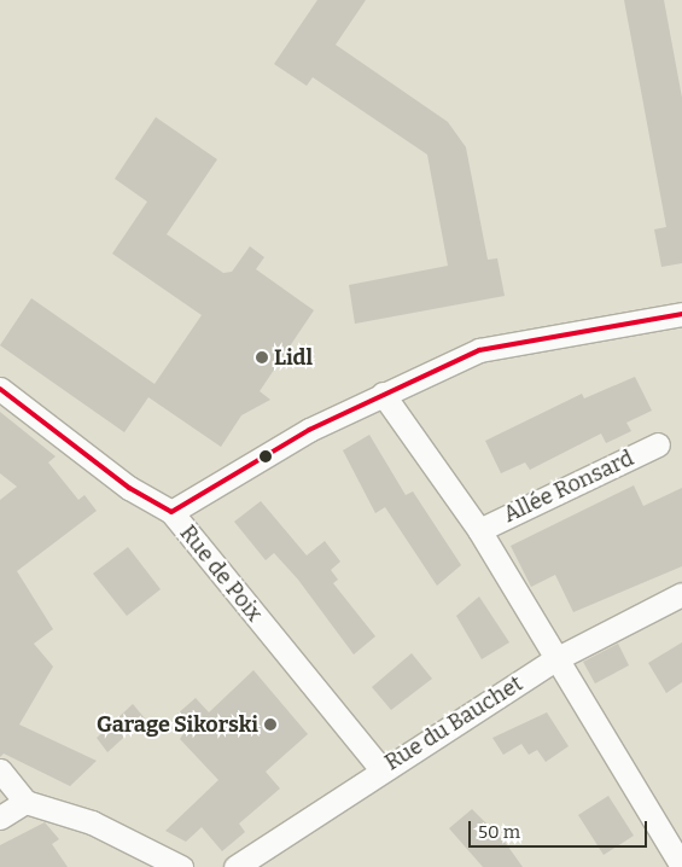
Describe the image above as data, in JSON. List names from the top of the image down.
{
  "streets": {
    "street": ["Allée Ronsard", "Rue de Poix", "Rue du Bauchet"]
  },
  "crossings": [
    ["Rue de Poix", "Rue du Bauchet"]
  ],
  "places": ["Lidl", "Garage Sikorski"],
  "scale_bar": "50 m"
}
